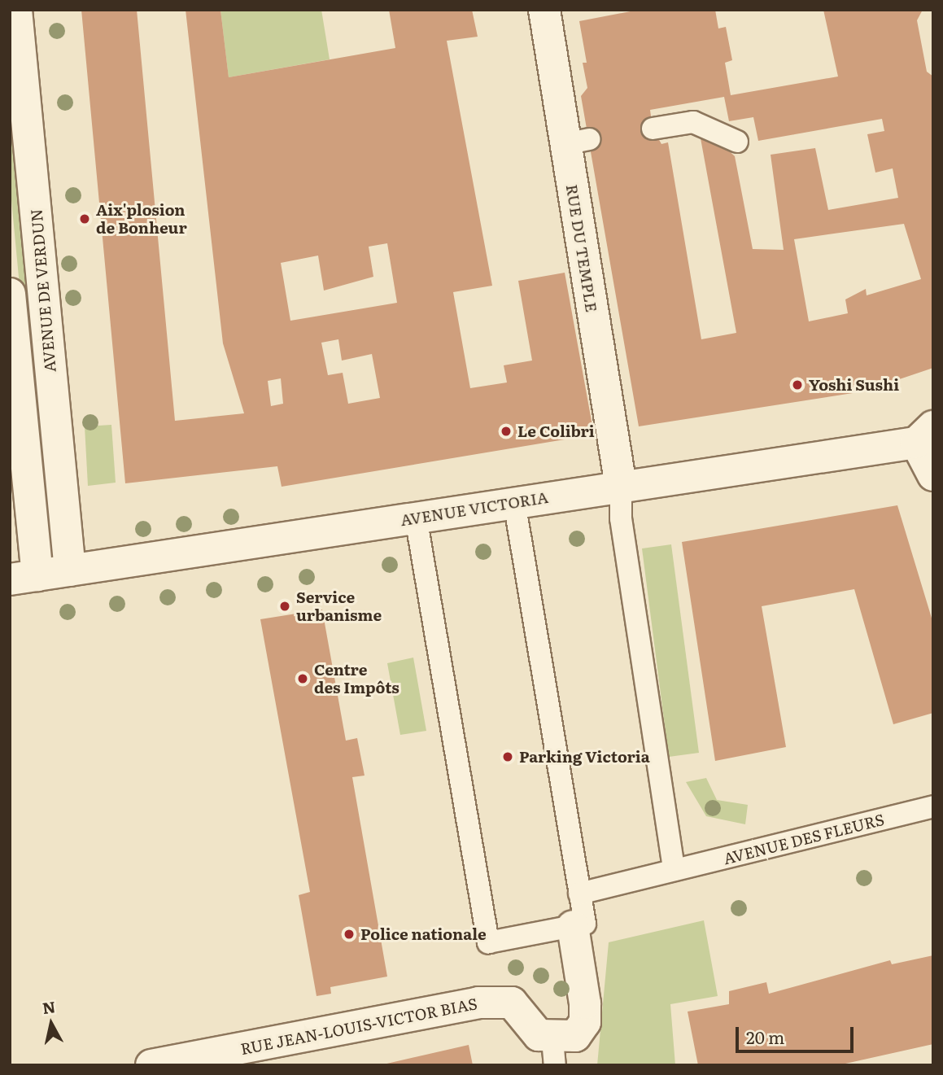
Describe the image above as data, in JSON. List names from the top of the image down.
{
  "streets": {
    "street": [
      "RUE DU TEMPLE",
      "AVENUE DE VERDUN",
      "AVENUE VICTORIA",
      "RUE JEAN-LOUIS-VICTOR BIAS"
    ],
    "lane": ["AVENUE DES FLEURS"]
  },
  "crossings": [
    ["RUE DU TEMPLE", "AVENUE VICTORIA"],
    ["AVENUE DE VERDUN", "AVENUE VICTORIA"]
  ],
  "places": [
    "Aix'plosion de Bonheur",
    "Yoshi Sushi",
    "Le Colibri",
    "Service urbanisme",
    "Centre des Impôts",
    "Parking Victoria",
    "Police nationale"
  ],
  "scale_bar": "20 m",
  "north": "top"
}
